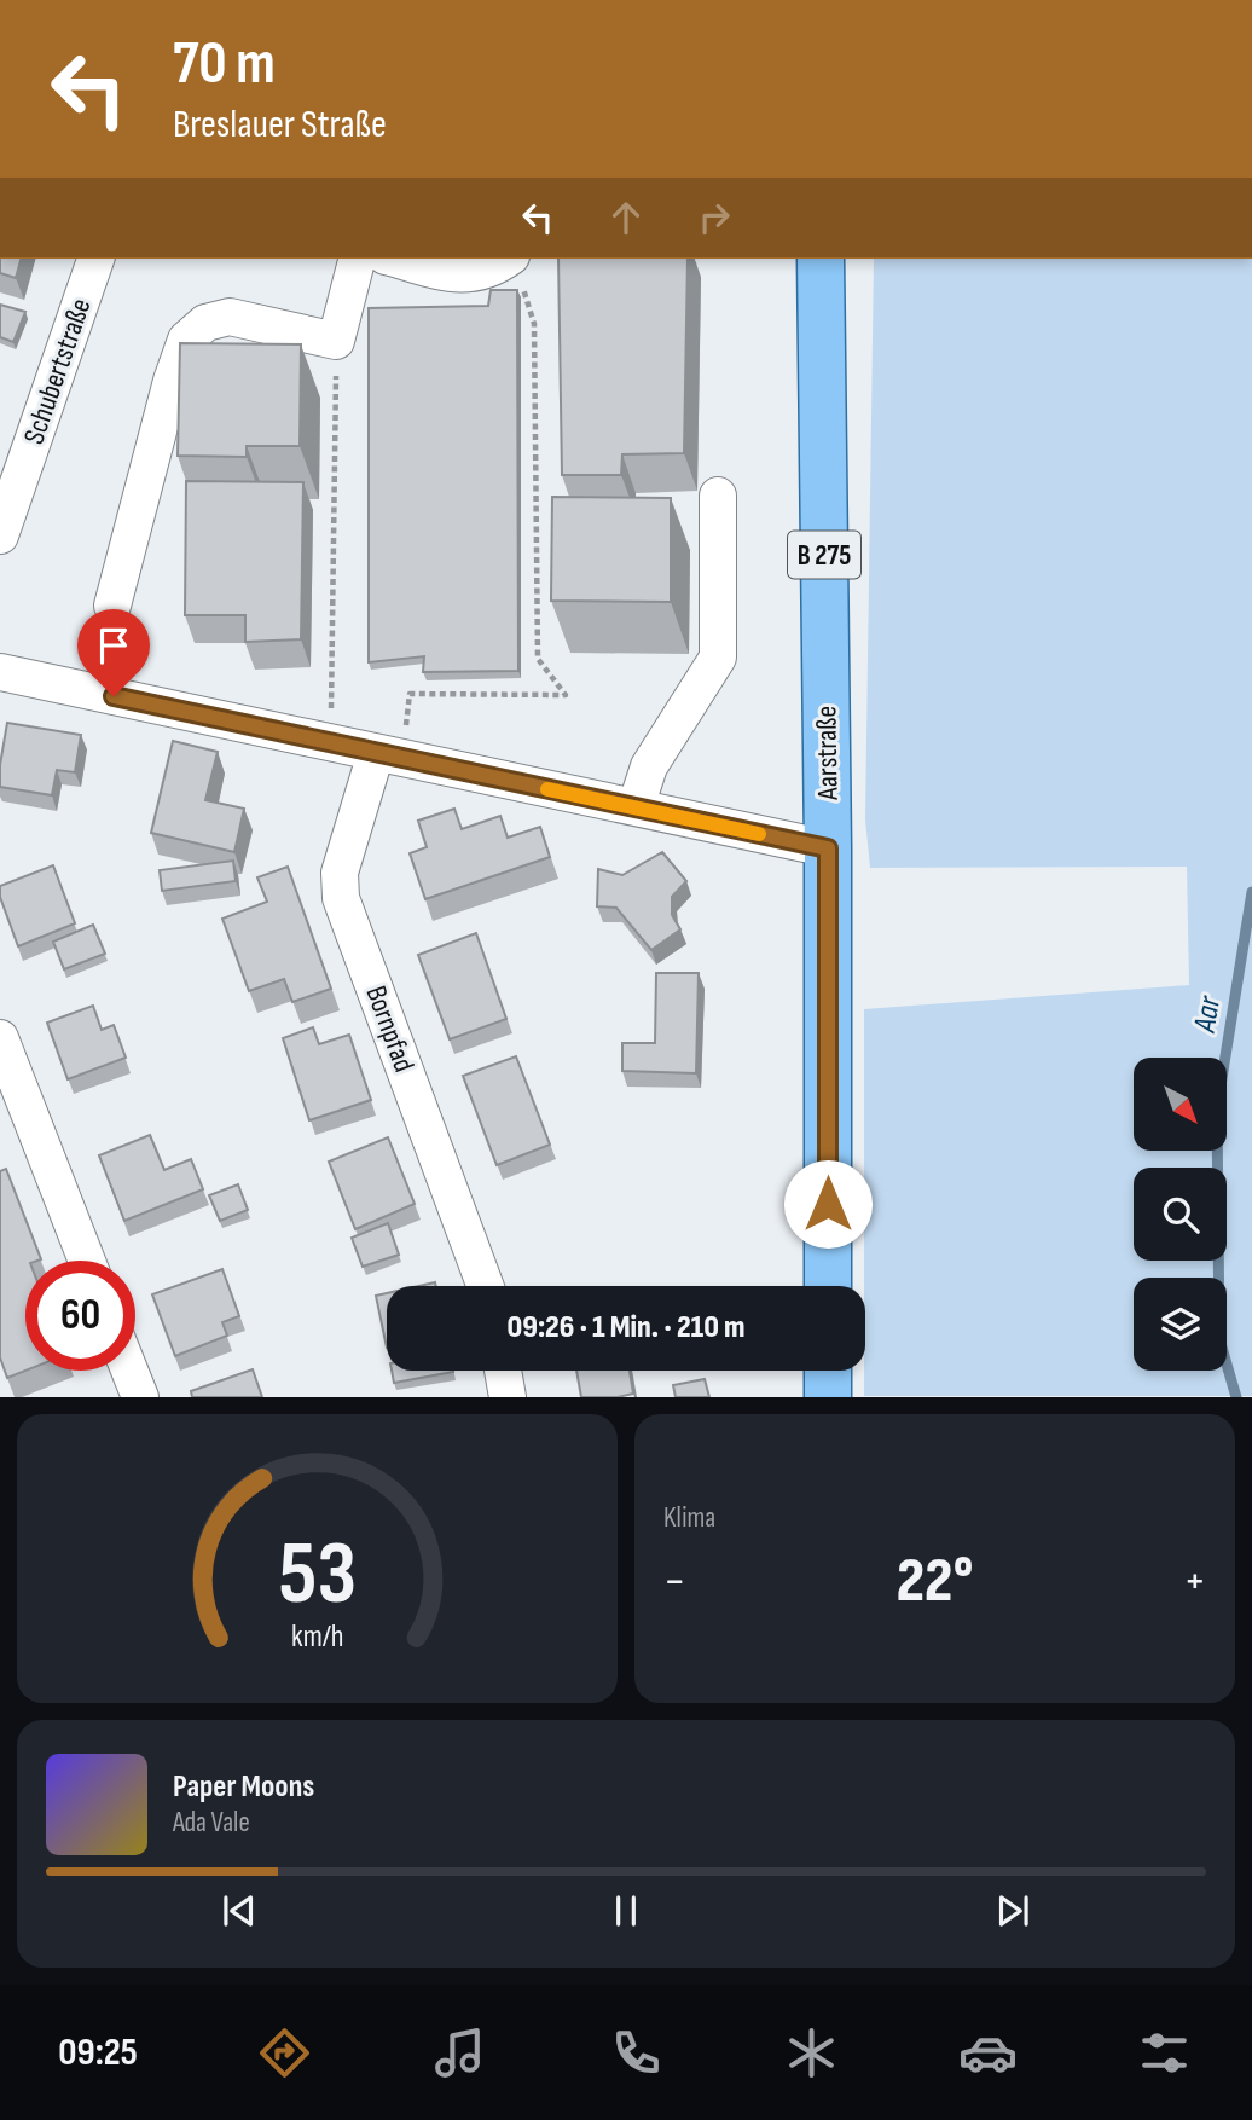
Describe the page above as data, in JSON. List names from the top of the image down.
{
  "streets": {
    "main road": ["B 275", "Aarstraße"],
    "street": ["Schubertstraße", "Bornpfad"]
  },
  "water": ["Aar"],
  "north": "bottom right",
  "page": {
    "turn": ["70 m", "Breslauer Straße"],
    "limit": "60",
    "trip": "09:26 · 1 Min. · 210 m",
    "tile": "Klima",
    "heat": ["−", "22°", "+"],
    "song": ["Paper Moons", "Ada Vale"],
    "tabs": "09:25",
    "gauge": ["53", "km/h"]
  }
}
